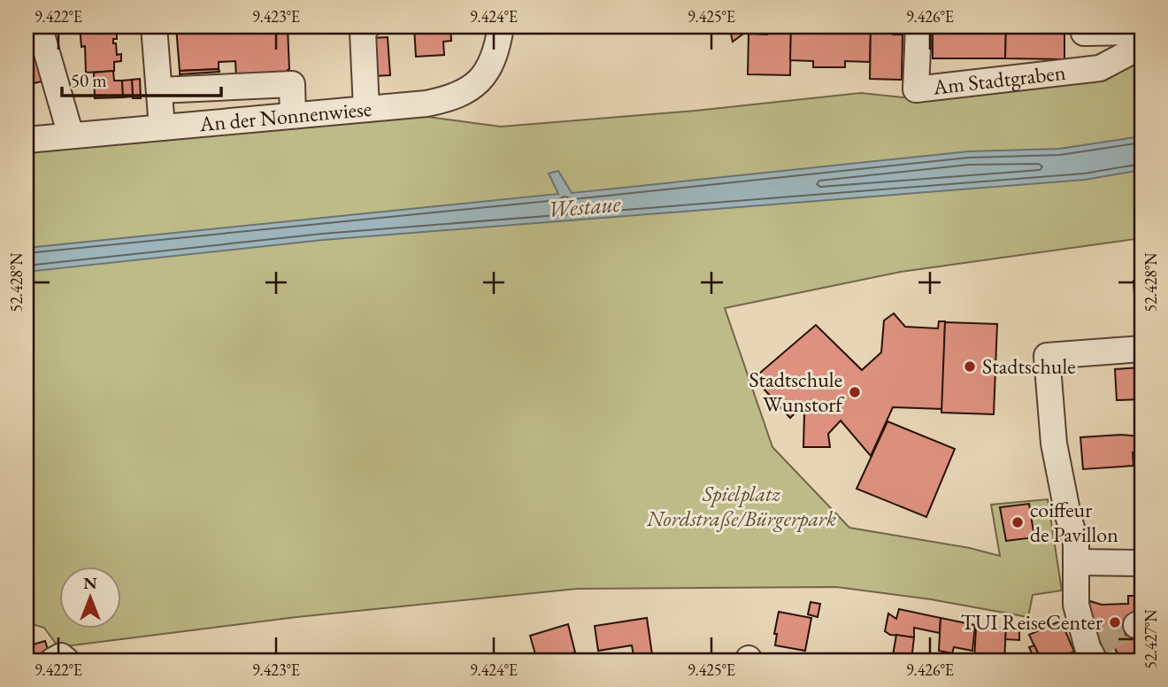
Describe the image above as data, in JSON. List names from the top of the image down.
{
  "streets": {
    "street": ["Am Stadtgraben", "An der Nonnenwiese"]
  },
  "water": ["Westaue"],
  "parks": ["Spielplatz Nordstraße/Bürgerpark"],
  "places": [
    "Stadtschule",
    "Stadtschule Wunstorf",
    "coiffeur de Pavillon",
    "TUI ReiseCenter"
  ],
  "scale_bar": "50 m",
  "north": "top",
  "coordinates": [
    "9.422°E",
    "9.423°E",
    "9.424°E",
    "9.425°E",
    "9.426°E",
    "52.428°N",
    "52.427°N"
  ]
}
